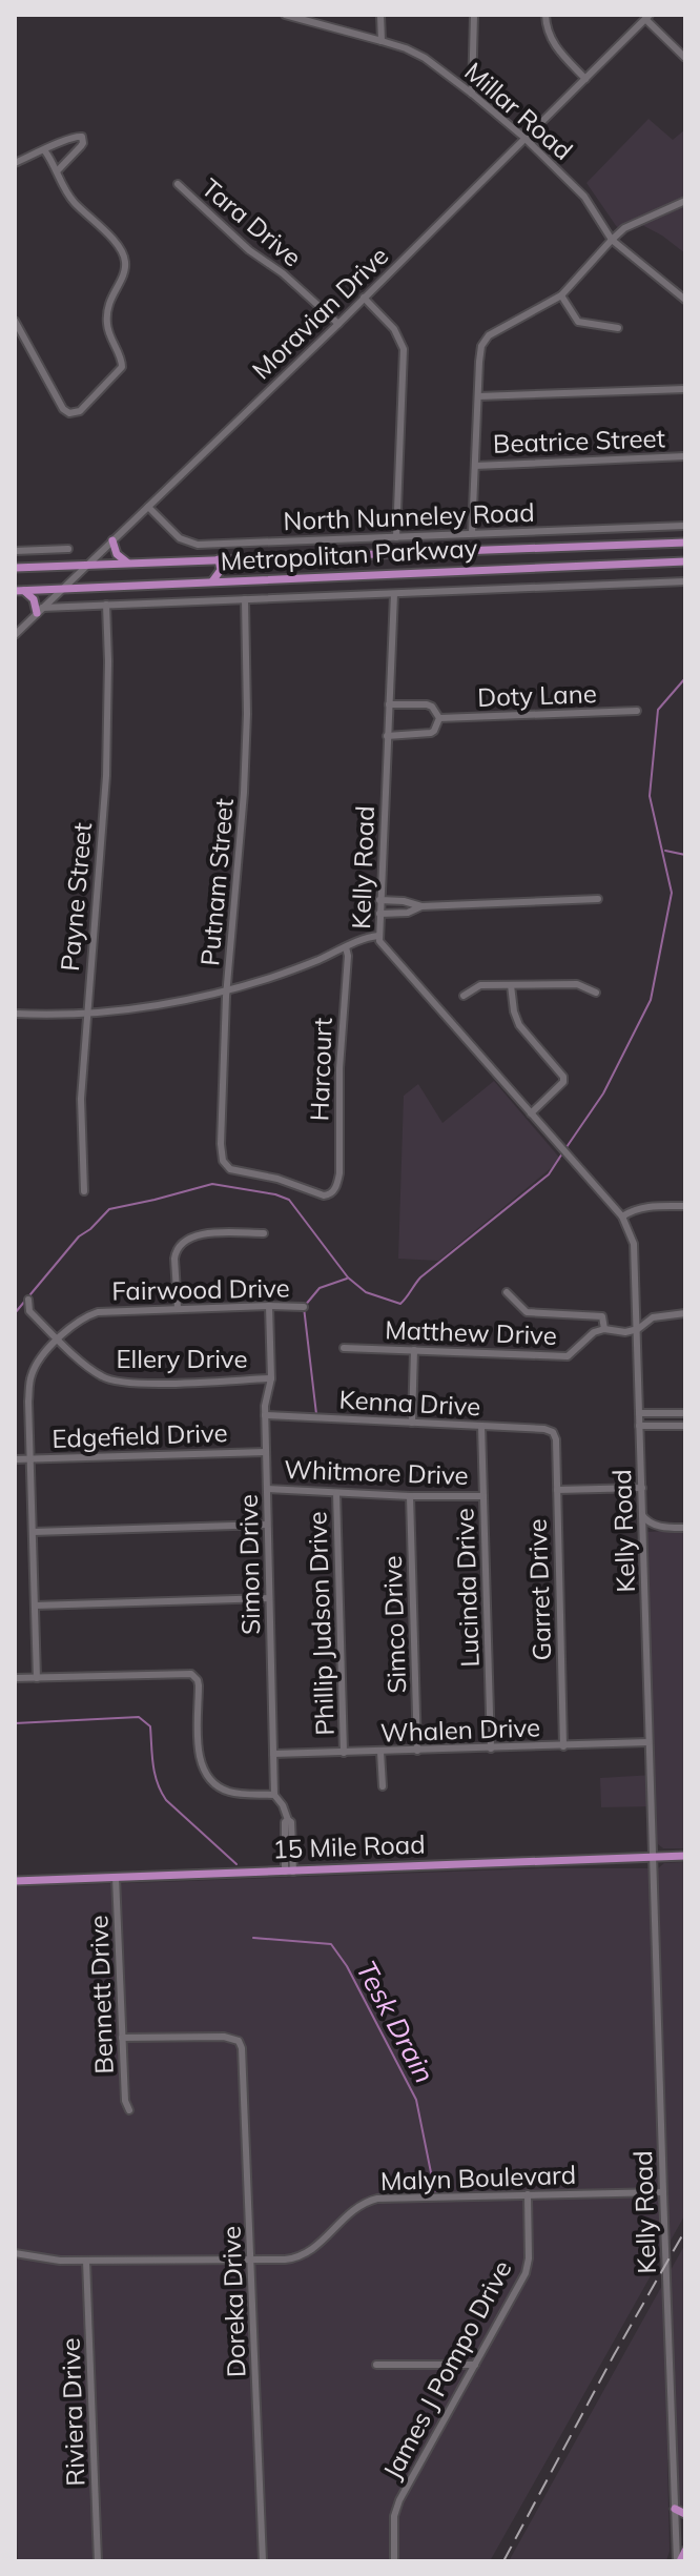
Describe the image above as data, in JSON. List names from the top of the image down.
{
  "streets": {
    "main road": ["Metropolitan Parkway", "15 Mile Road"],
    "street": [
      "Millar Road",
      "Tara Drive",
      "Moravian Drive",
      "Beatrice Street",
      "North Nunneley Road",
      "Doty Lane",
      "Kelly Road",
      "Putnam Street",
      "Payne Street",
      "Harcourt",
      "Fairwood Drive",
      "Matthew Drive",
      "Ellery Drive",
      "Kenna Drive",
      "Edgefield Drive",
      "Whitmore Drive",
      "Simon Drive",
      "Lucinda Drive",
      "Garret Drive",
      "Phillip Judson Drive",
      "Simco Drive",
      "Whalen Drive",
      "Bennett Drive",
      "Malyn Boulevard",
      "Doreka Drive",
      "James J Pompo Drive",
      "Riviera Drive"
    ]
  },
  "crossings": [
    ["Millar Road", "Moravian Drive"],
    ["Tara Drive", "Moravian Drive"],
    ["Moravian Drive", "North Nunneley Road"],
    ["Moravian Drive", "Metropolitan Parkway"],
    ["Doty Lane", "Kelly Road"],
    ["Kelly Road", "Whalen Drive"],
    ["Kelly Road", "15 Mile Road"],
    ["Kelly Road", "Malyn Boulevard"],
    ["Putnam Street", "Harcourt"],
    ["Fairwood Drive", "Ellery Drive"],
    ["Fairwood Drive", "Edgefield Drive"],
    ["Fairwood Drive", "Simon Drive"],
    ["Ellery Drive", "Simon Drive"],
    ["Kenna Drive", "Simon Drive"],
    ["Kenna Drive", "Lucinda Drive"],
    ["Kenna Drive", "Garret Drive"],
    ["Edgefield Drive", "Simon Drive"],
    ["Whitmore Drive", "Simon Drive"],
    ["Whitmore Drive", "Lucinda Drive"],
    ["Whitmore Drive", "Phillip Judson Drive"],
    ["Whitmore Drive", "Simco Drive"],
    ["Simon Drive", "Whalen Drive"],
    ["Simon Drive", "15 Mile Road"],
    ["Lucinda Drive", "Whalen Drive"],
    ["Garret Drive", "Whalen Drive"],
    ["Phillip Judson Drive", "Whalen Drive"],
    ["Simco Drive", "Whalen Drive"],
    ["15 Mile Road", "Bennett Drive"],
    ["Bennett Drive", "Doreka Drive"],
    ["Malyn Boulevard", "Doreka Drive"],
    ["Malyn Boulevard", "James J Pompo Drive"],
    ["Malyn Boulevard", "Riviera Drive"]
  ],
  "water": ["Tesk Drain"]
}
